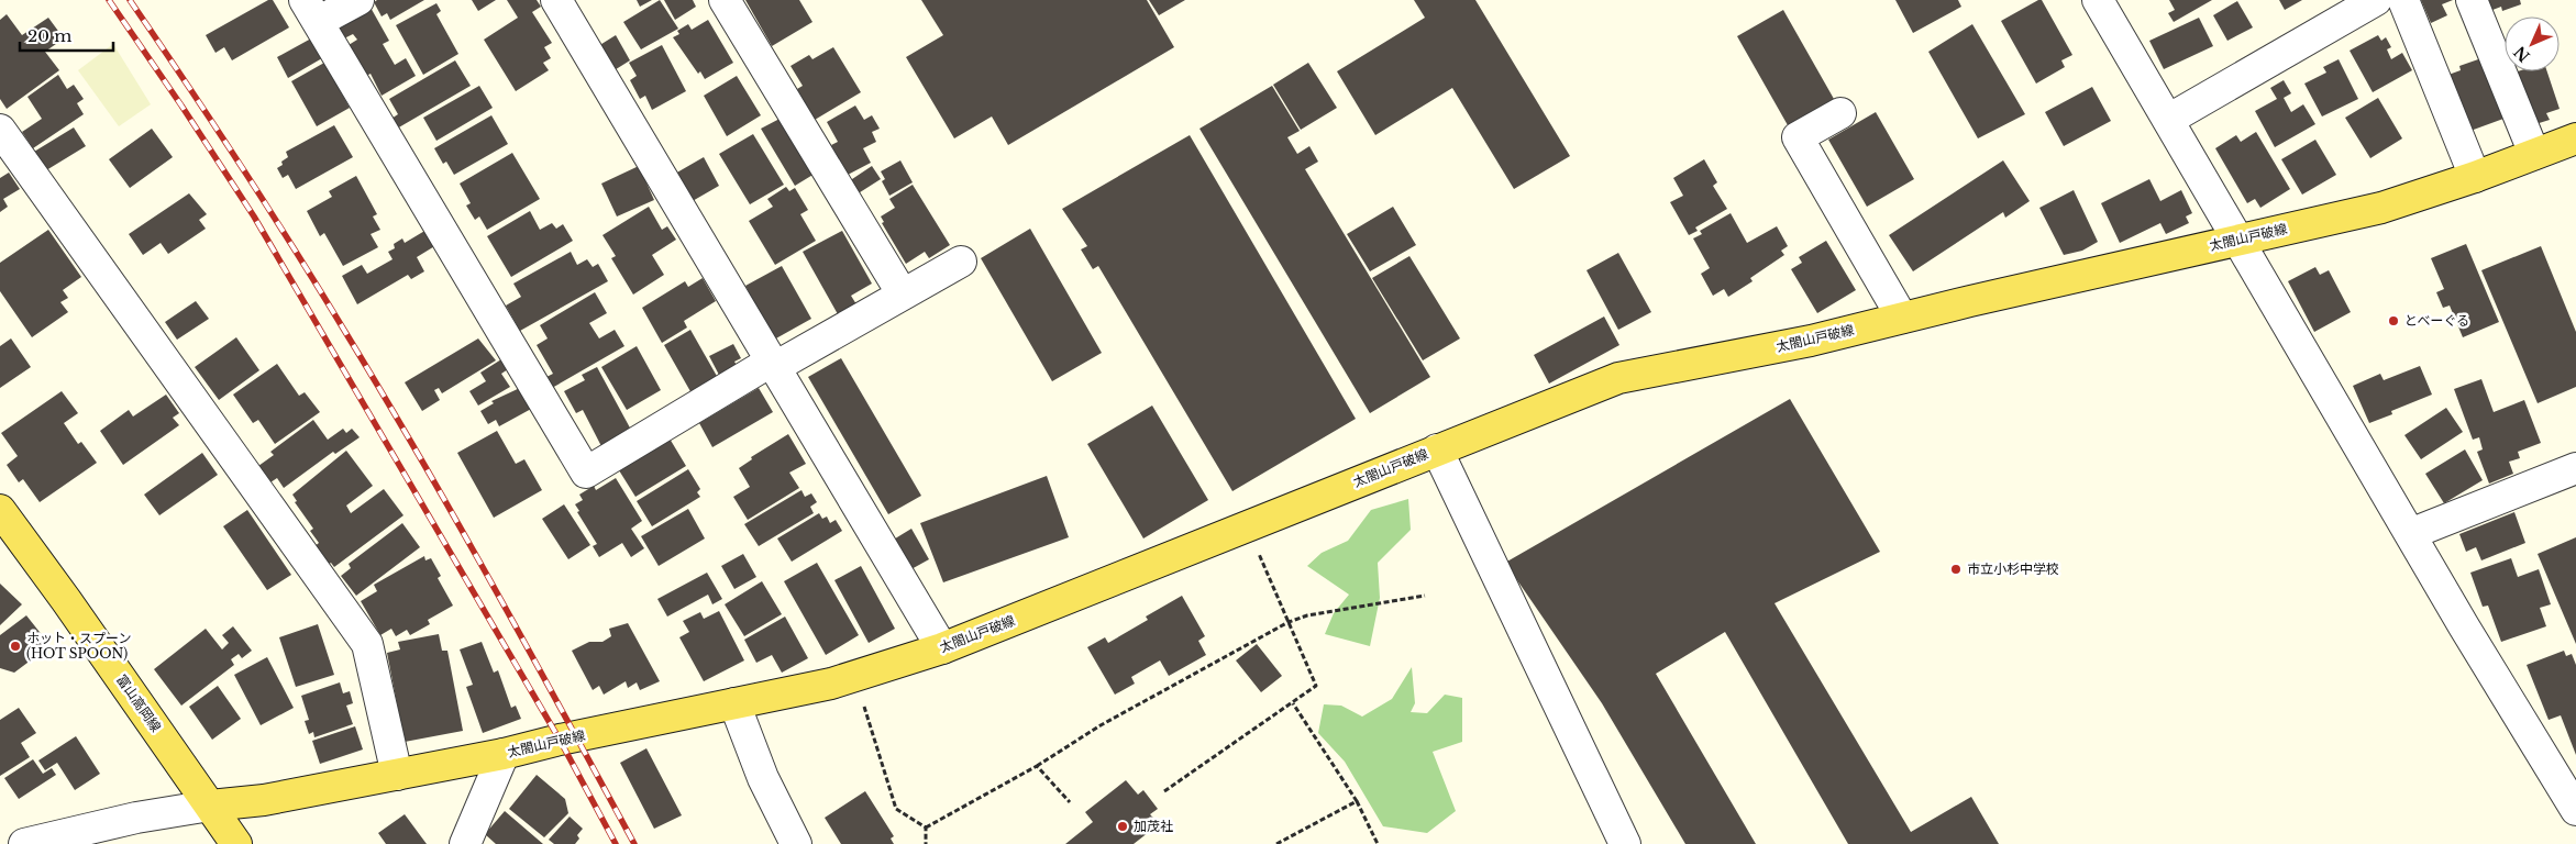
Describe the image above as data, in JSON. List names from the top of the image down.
{
  "streets": {
    "main road": ["太閤山戸破線", "富山高岡線"]
  },
  "crossings": [
    ["太閤山戸破線", "富山高岡線"]
  ],
  "places": [
    "とべーぐる",
    "市立小杉中学校",
    "ホット・スプーン (HOT SPOON)",
    "加茂社"
  ],
  "scale_bar": "20 m",
  "north": "bottom left"
}
